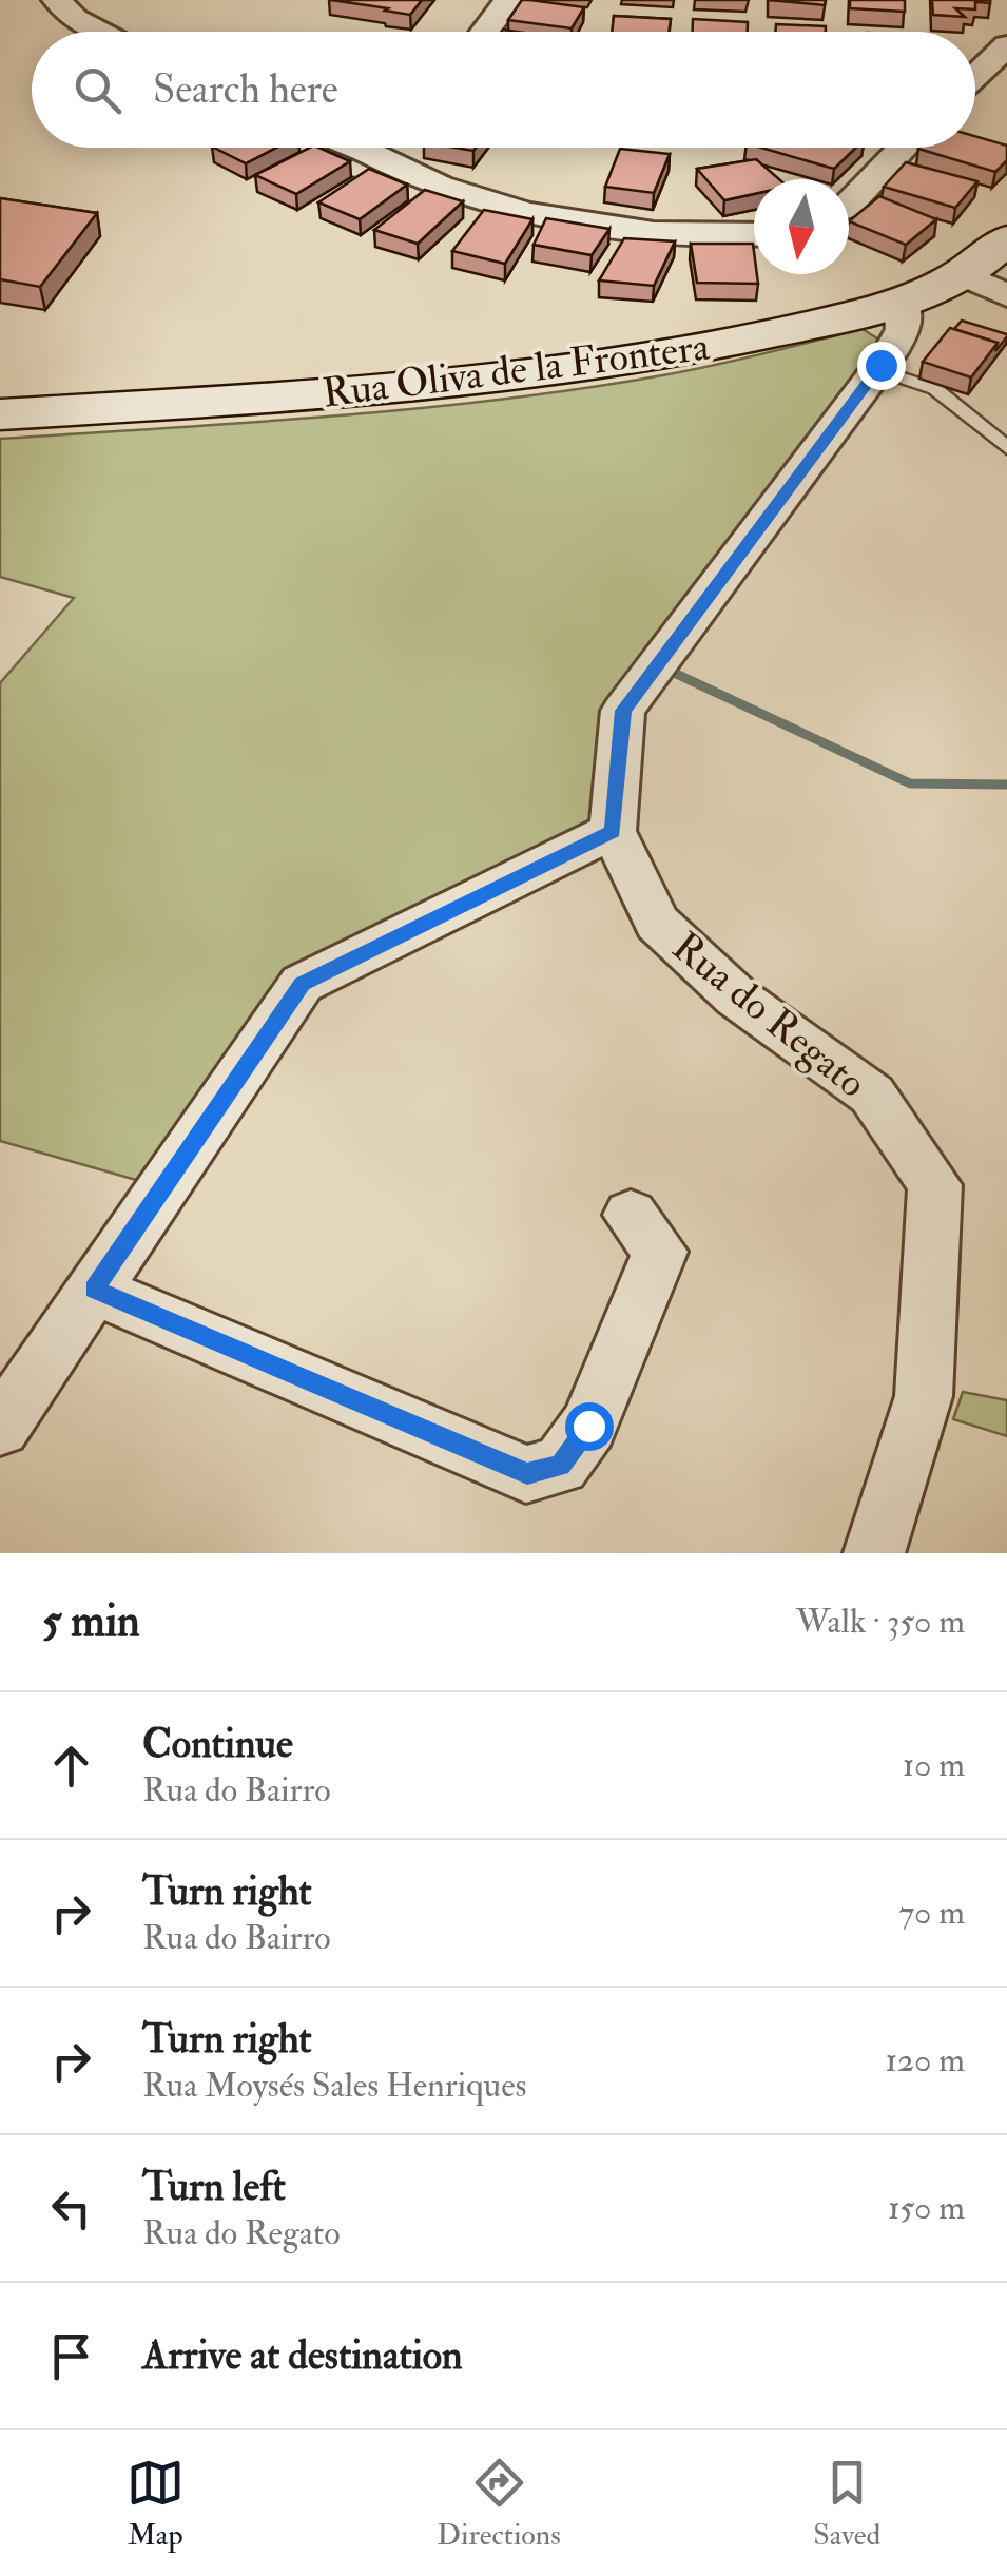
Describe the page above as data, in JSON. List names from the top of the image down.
{
  "streets": {
    "main road": ["Rua Oliva de la Frontera"],
    "street": ["Rua do Regato"]
  },
  "north": "bottom",
  "page": {
    "search": "Search here",
    "heading": ["5 min", "Walk · 350 m"],
    "list": [
      ["Continue", "Rua do Bairro", "10 m"],
      ["Turn right", "Rua do Bairro", "70 m"],
      ["Turn right", "Rua Moysés Sales Henriques", "120 m"],
      ["Turn left", "Rua do Regato", "150 m"],
      "Arrive at destination"
    ],
    "nav": ["Map", "Directions", "Saved"]
  }
}
